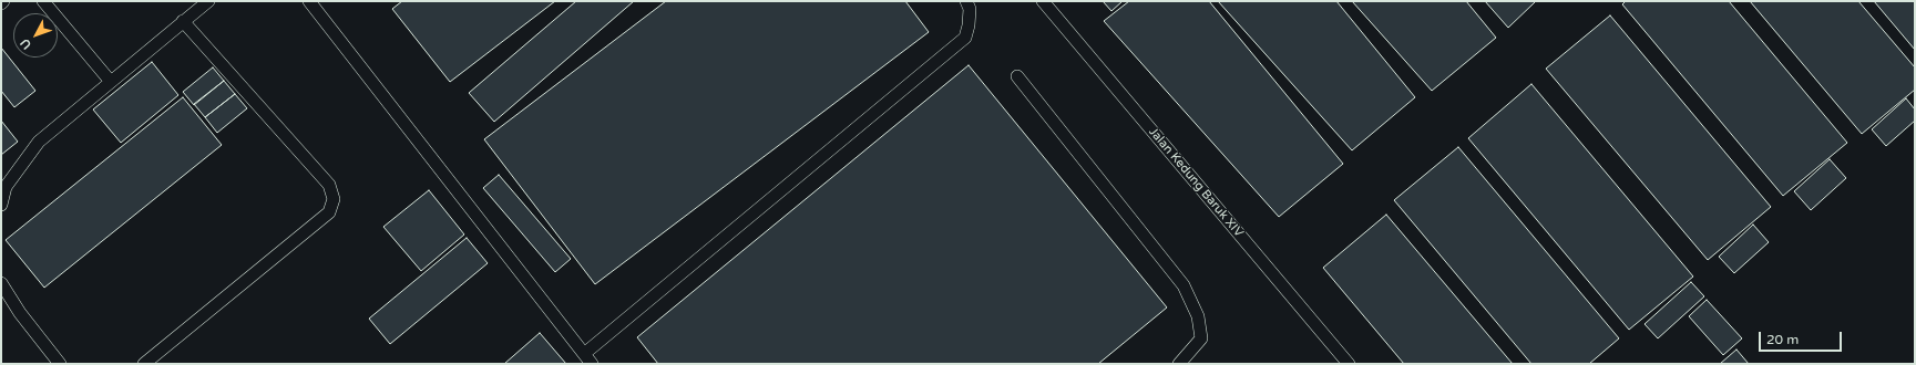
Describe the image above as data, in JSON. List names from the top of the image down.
{
  "streets": {
    "lane": ["Jalan Kedung Baruk XIV"]
  },
  "scale_bar": "20 m",
  "north": "bottom left"
}
